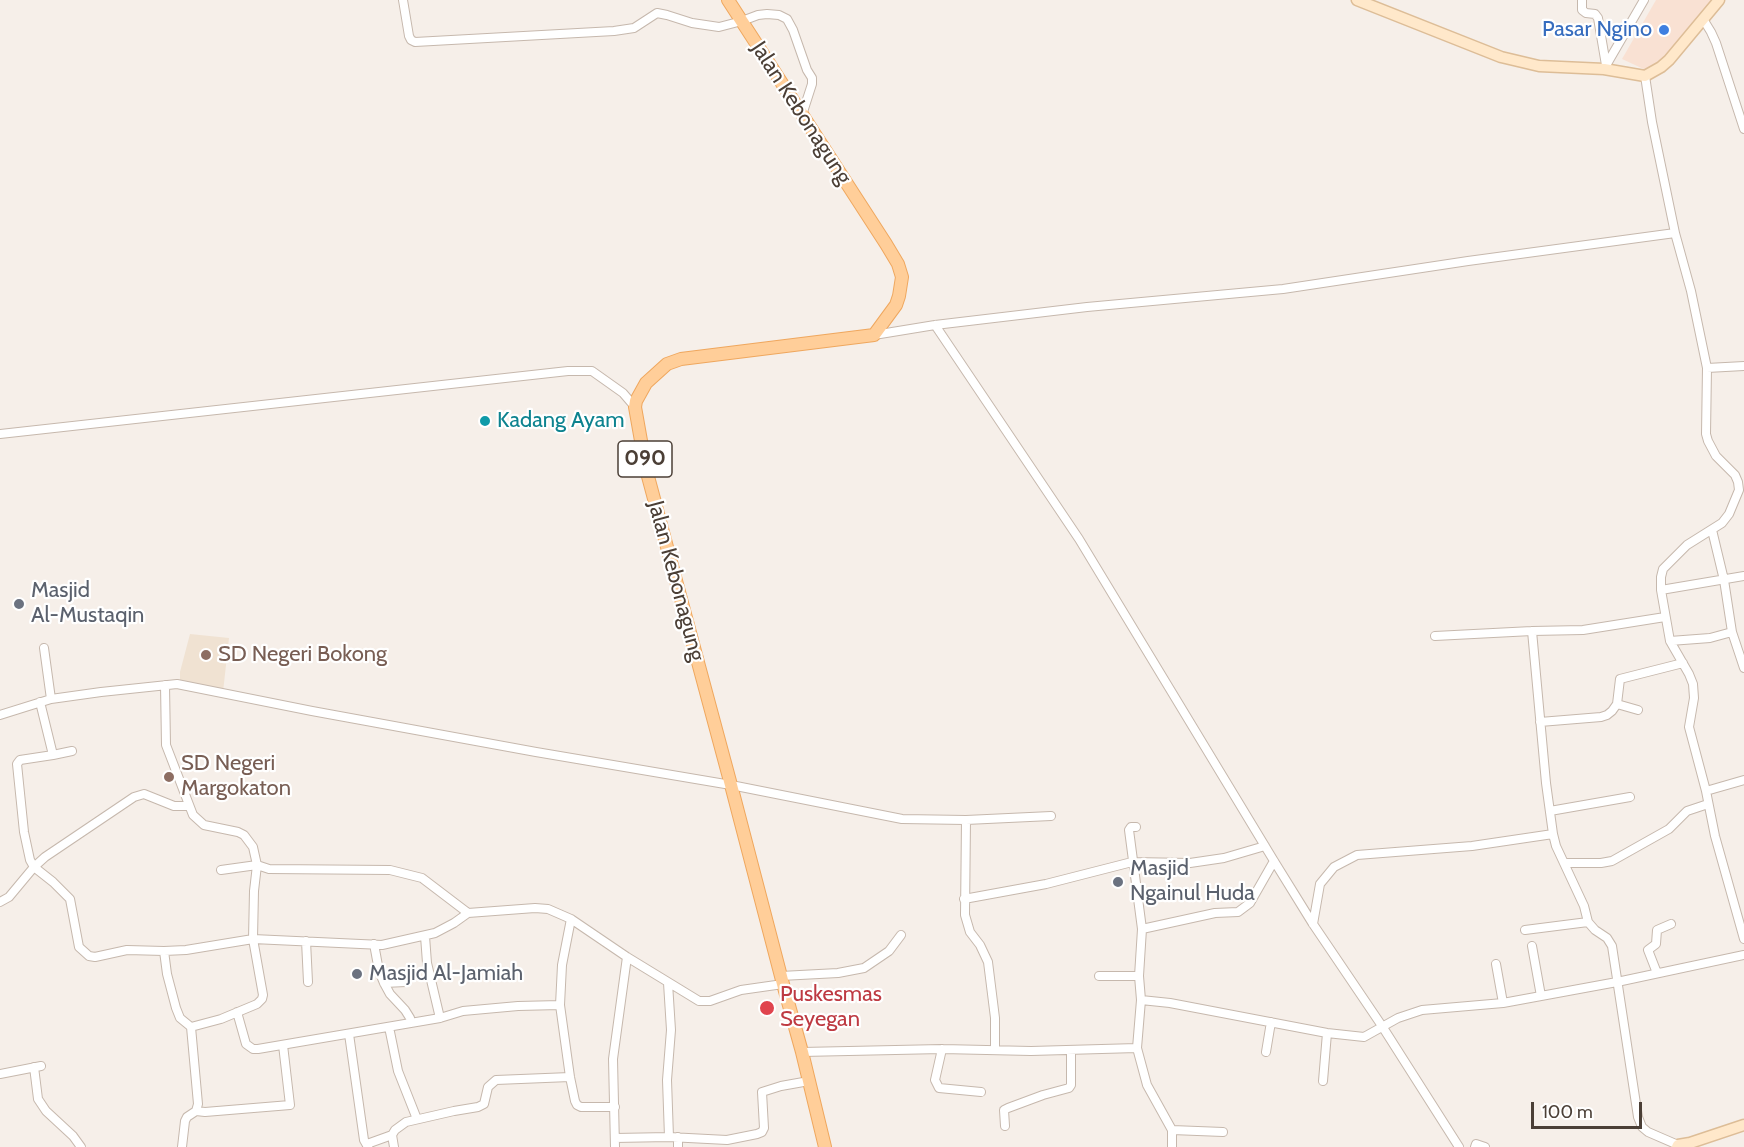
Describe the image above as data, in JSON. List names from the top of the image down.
{
  "streets": {
    "main road": ["Jalan Kebonagung", "090"]
  },
  "places": [
    "Pasar Ngino",
    "Kadang Ayam",
    "Masjid Al-Mustaqin",
    "SD Negeri Bokong",
    "SD Negeri Margokaton",
    "Masjid Ngainul Huda",
    "Masjid Al-Jamiah",
    "Puskesmas Seyegan"
  ],
  "scale_bar": "100 m"
}
